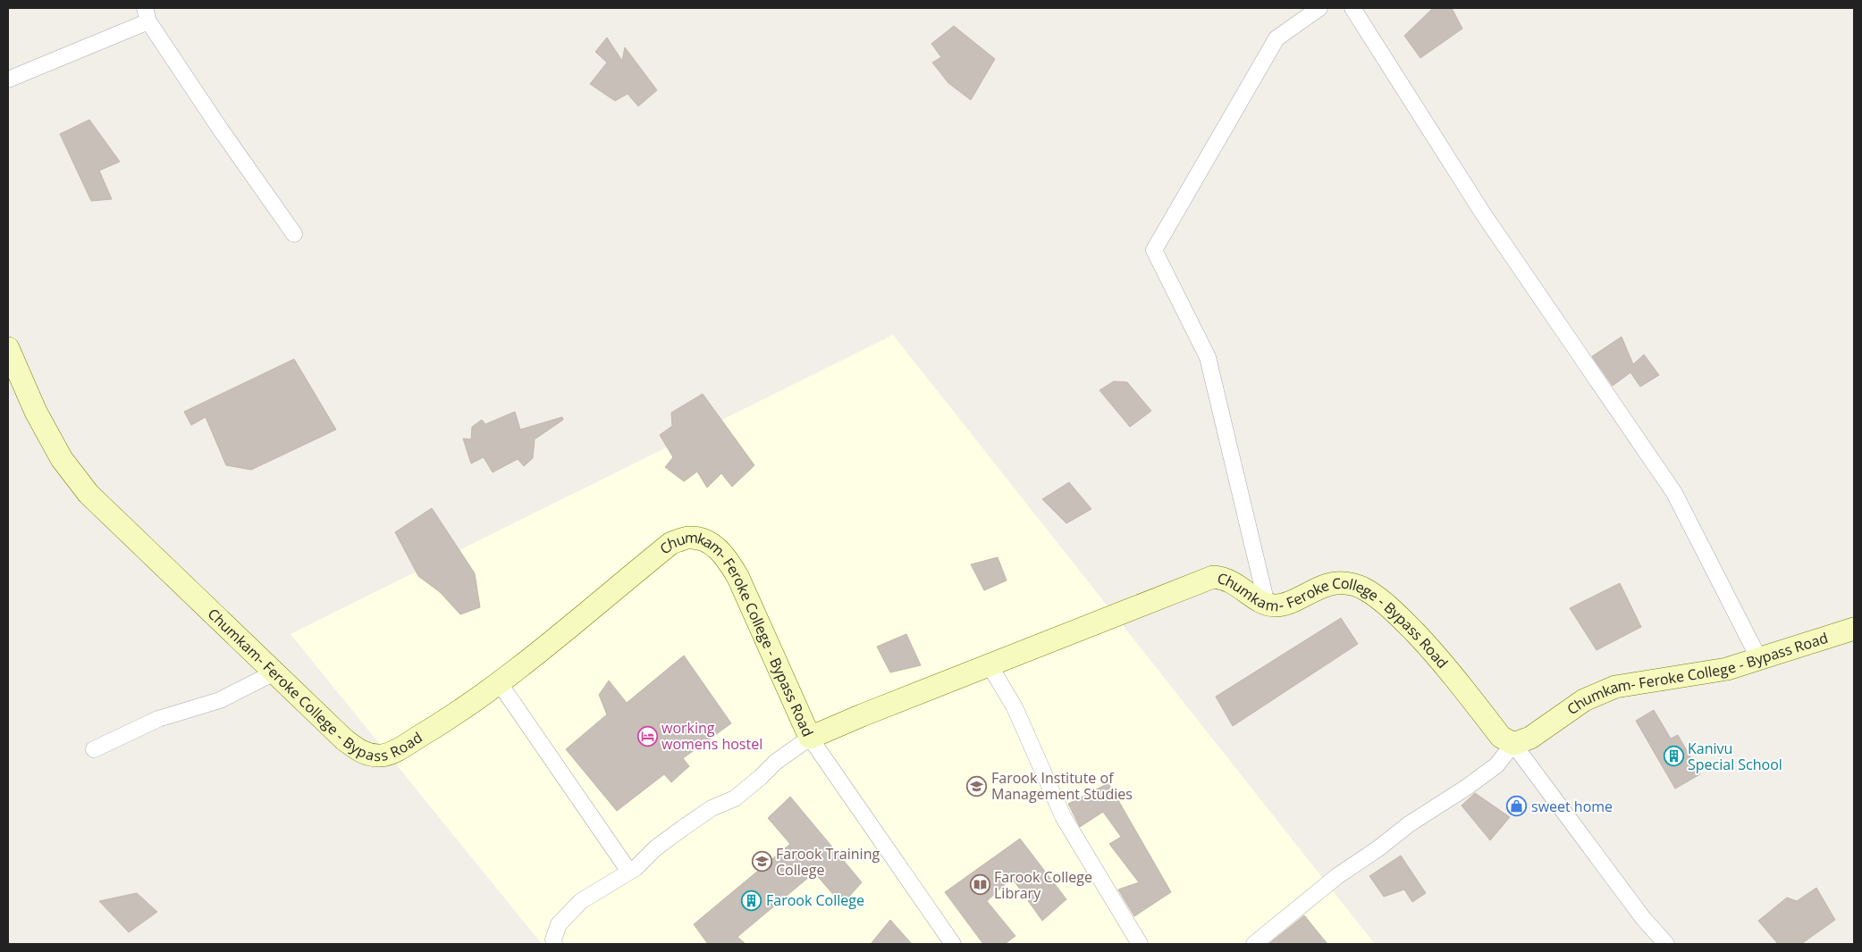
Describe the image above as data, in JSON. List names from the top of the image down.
{
  "streets": {
    "main road": ["Chumkam- Feroke College - Bypass Road"]
  },
  "places": {
    "hotel": ["working womens hostel"],
    "building": ["Kanivu Special School", "Farook College"],
    "school or university": ["Farook Institute of Management Studies", "Farook Training College"],
    "shop": ["sweet home"],
    "library": ["Farook College Library"]
  }
}
